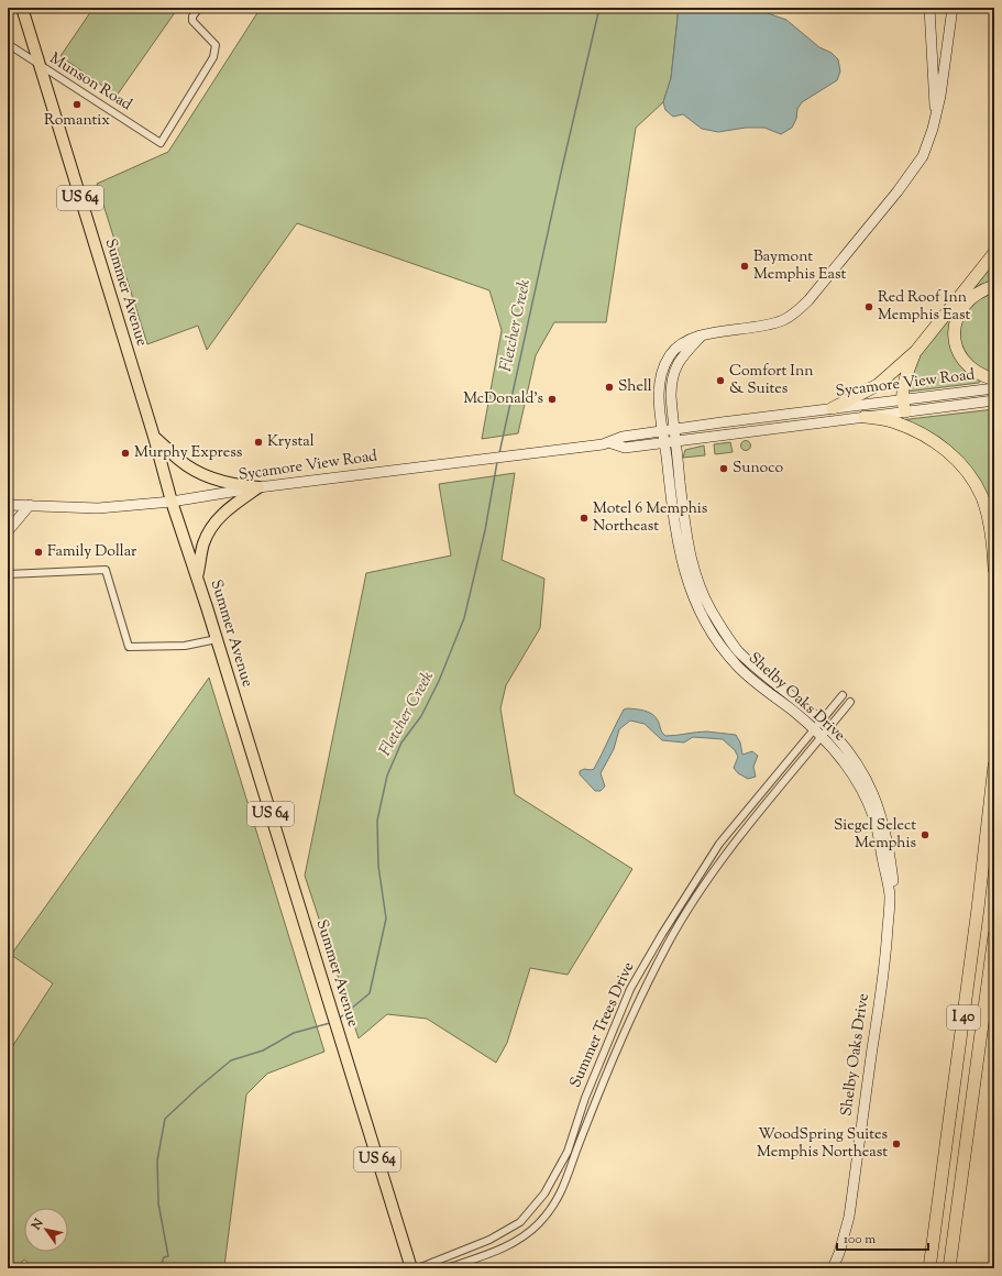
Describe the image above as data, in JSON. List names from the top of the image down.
{
  "streets": {
    "highway": ["I 40"],
    "main road": ["US 64", "Summer Avenue"],
    "street": [
      "Munson Road",
      "Sycamore View Road",
      "Shelby Oaks Drive",
      "Summer Trees Drive"
    ]
  },
  "crossings": [
    ["Munson Road", "Summer Avenue"],
    ["Summer Avenue", "Sycamore View Road"],
    ["Sycamore View Road", "Shelby Oaks Drive"],
    ["Shelby Oaks Drive", "Summer Trees Drive"]
  ],
  "water": ["Fletcher Creek"],
  "places": [
    "Romantix",
    "Baymont Memphis East",
    "Red Roof Inn Memphis East",
    "Comfort Inn & Suites",
    "Shell",
    "McDonald's",
    "Krystal",
    "Murphy Express",
    "Sunoco",
    "Motel 6 Memphis Northeast",
    "Family Dollar",
    "Siegel Select Memphis",
    "WoodSpring Suites Memphis Northeast"
  ],
  "scale_bar": "100 m",
  "north": "top left"
}
